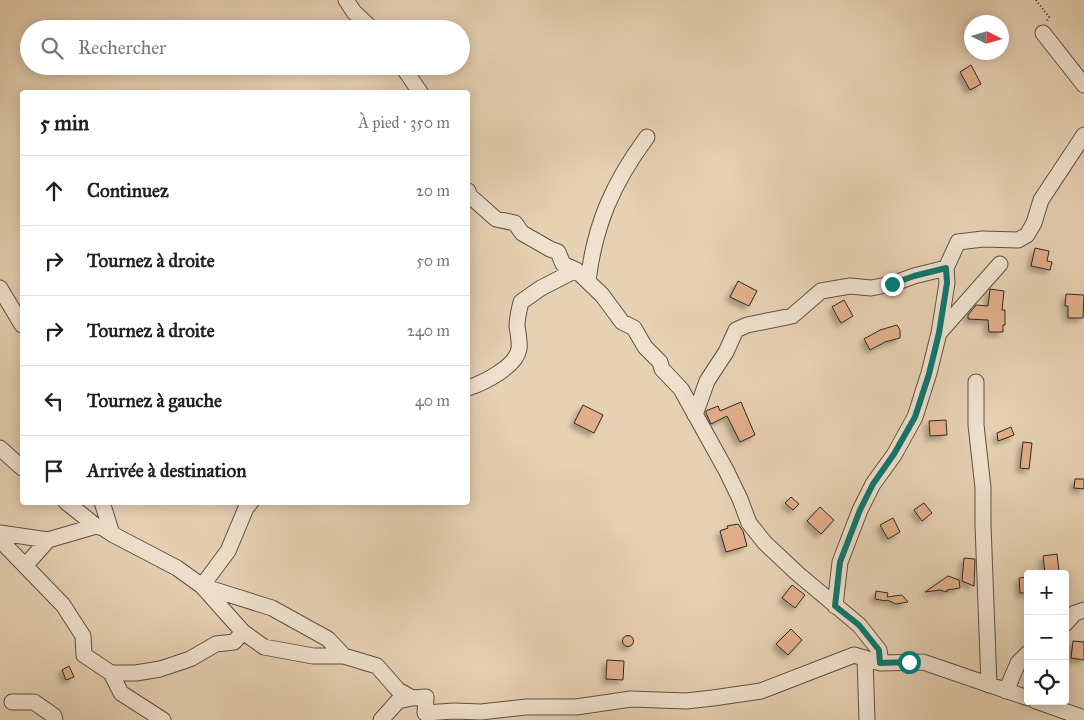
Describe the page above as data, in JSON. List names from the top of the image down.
{
  "north": "right",
  "page": {
    "search": "Rechercher",
    "heading": ["5 min", "À pied · 350 m"],
    "list": [
      ["Continuez", "20 m"],
      ["Tournez à droite", "50 m"],
      ["Tournez à droite", "240 m"],
      ["Tournez à gauche", "40 m"],
      "Arrivée à destination"
    ],
    "map_buttons": ["+", "−"]
  }
}
